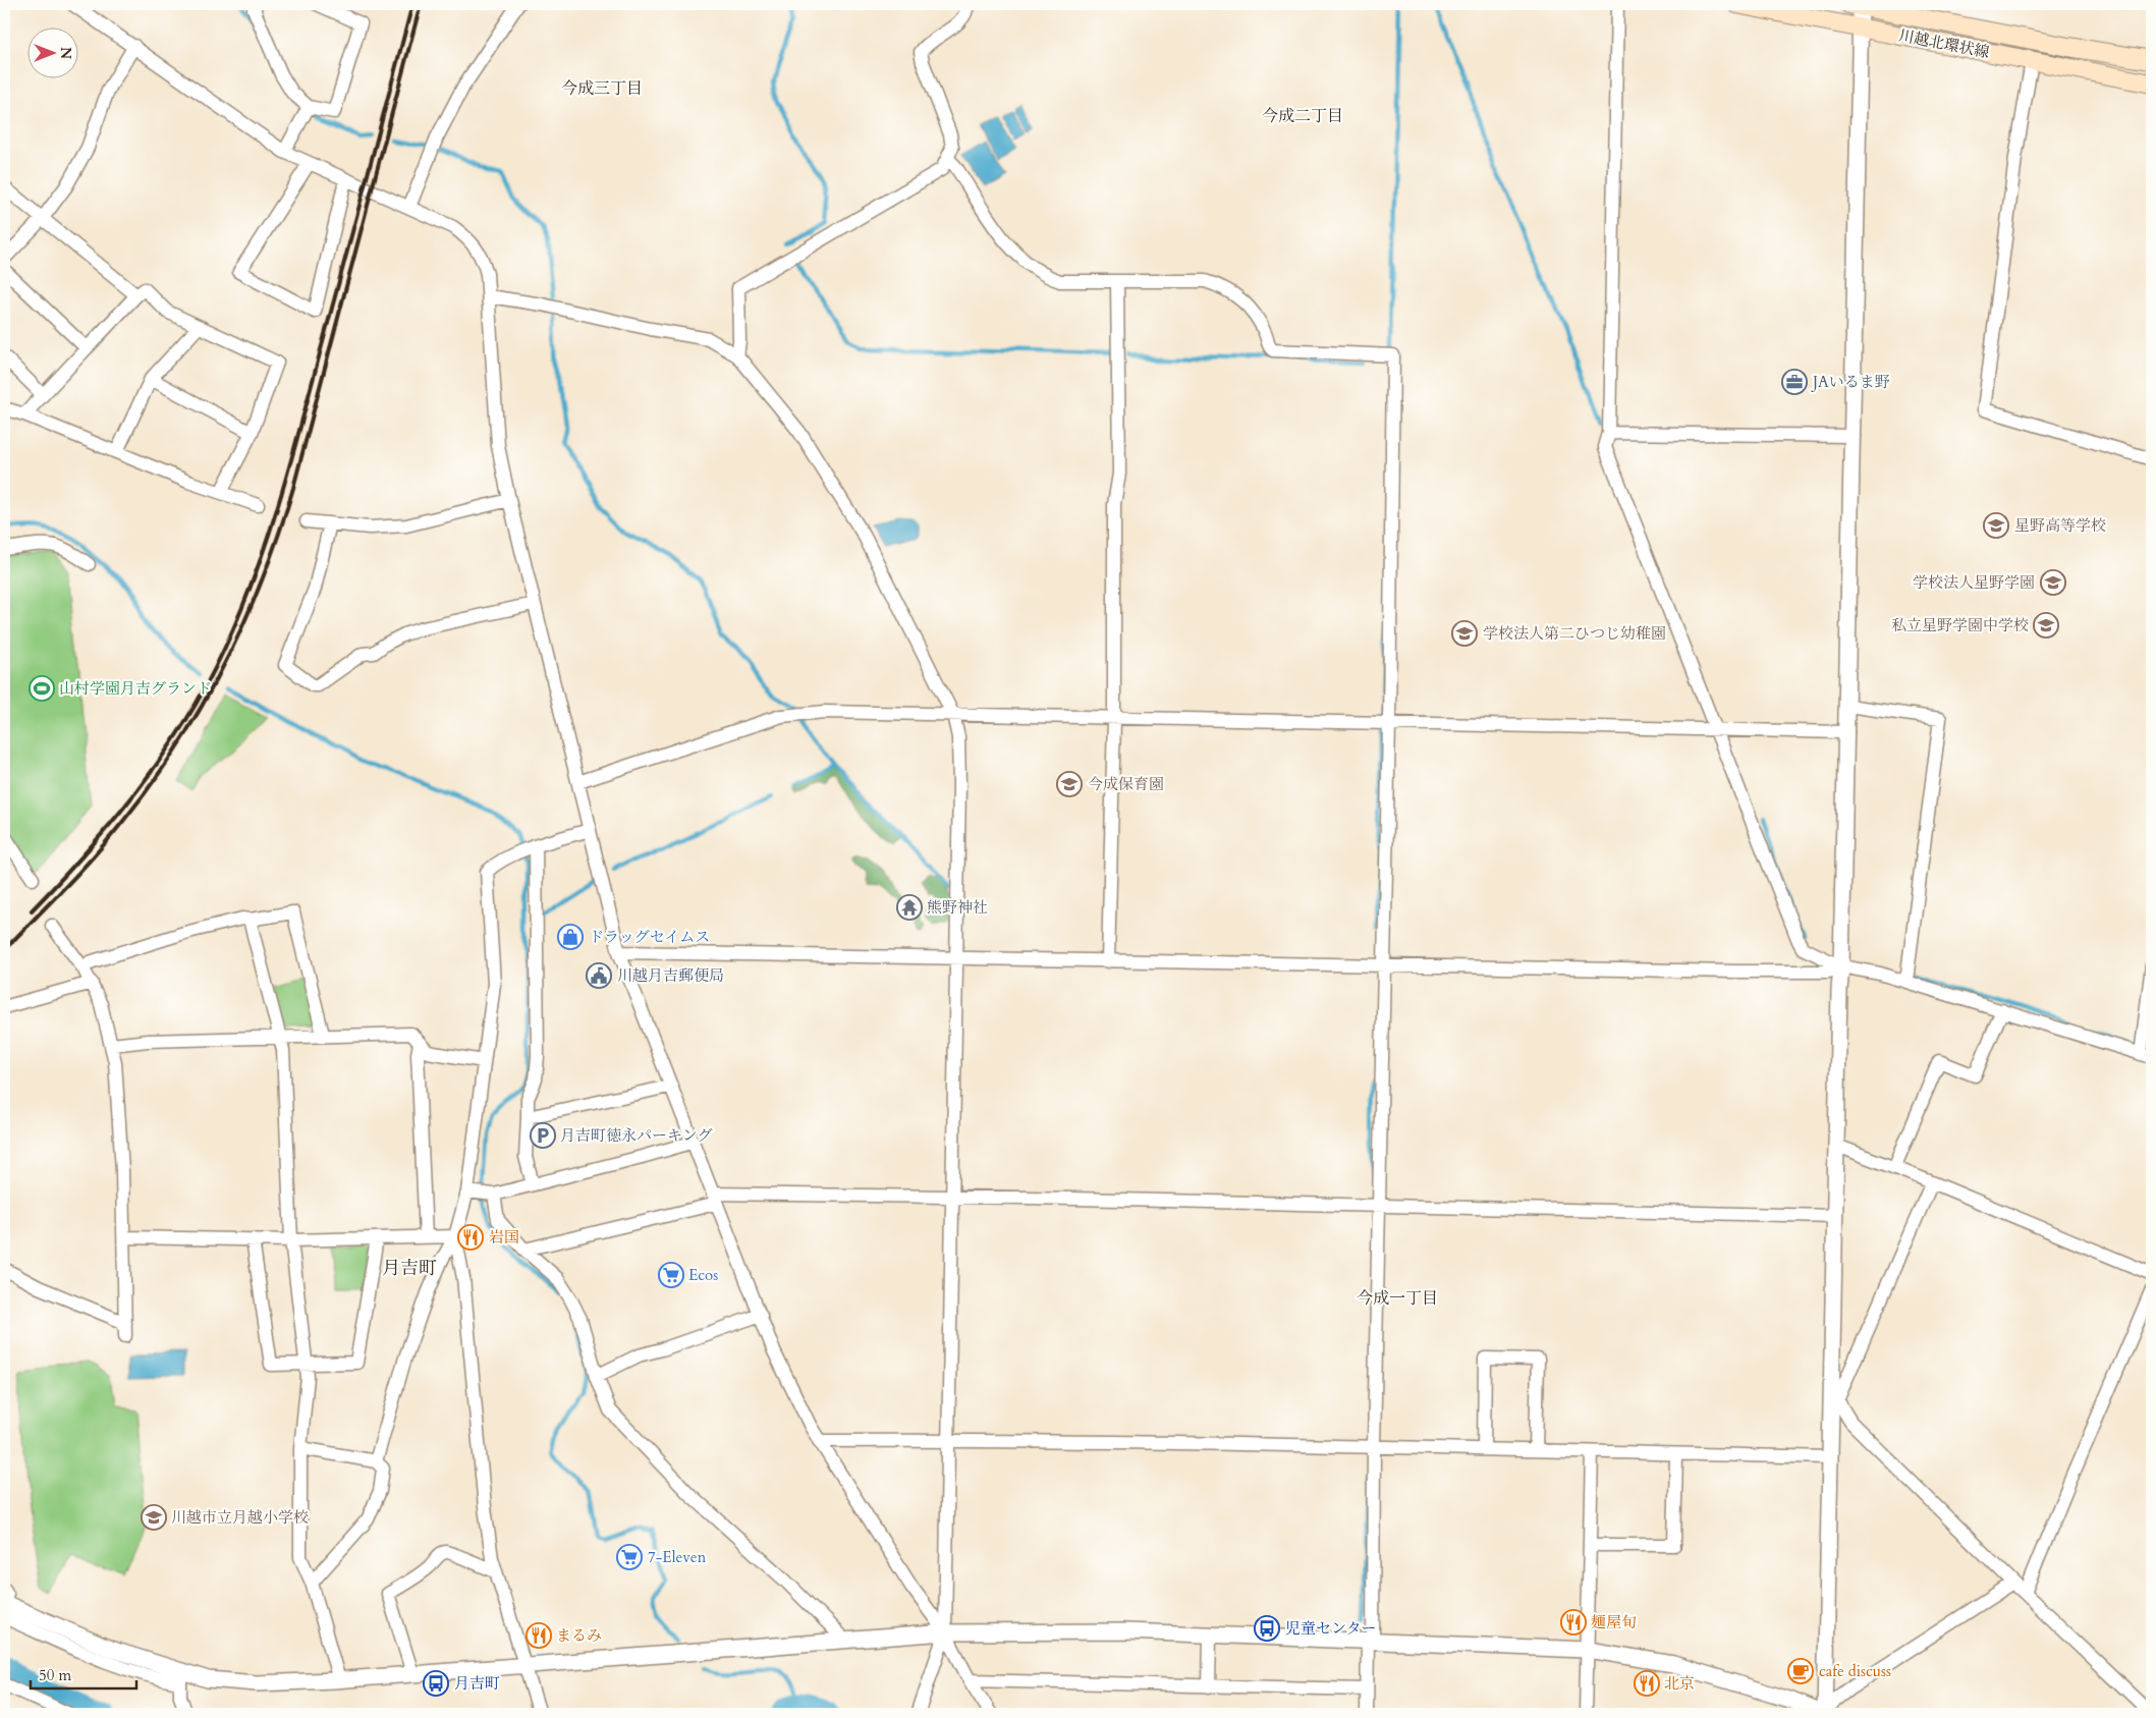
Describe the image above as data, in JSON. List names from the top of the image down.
{
  "streets": {
    "main road": ["川越北環状線"]
  },
  "districts": [
    "今成三丁目",
    "今成二丁目",
    "月吉町",
    "今成一丁目"
  ],
  "places": {
    "office": ["JAいるま野"],
    "school or university": [
      "星野高等学校",
      "学校法人星野学園",
      "私立星野学園中学校",
      "学校法人第二ひつじ幼稚園",
      "今成保育園",
      "川越市立月越小学校"
    ],
    "sports": ["山村学園月吉グランド"],
    "temple": ["熊野神社"],
    "shop": ["ドラッグセイムス"],
    "public building": ["川越月吉郵便局"],
    "parking": ["月吉町徳永パーキング"],
    "restaurant": [
      "岩国",
      "麺屋旬",
      "まるみ",
      "北京"
    ],
    "supermarket": ["Ecos", "7-Eleven"],
    "bus stop": ["児童センター", "月吉町"],
    "cafe": ["cafe discuss"]
  },
  "scale_bar": "50 m",
  "north": "right"
}
